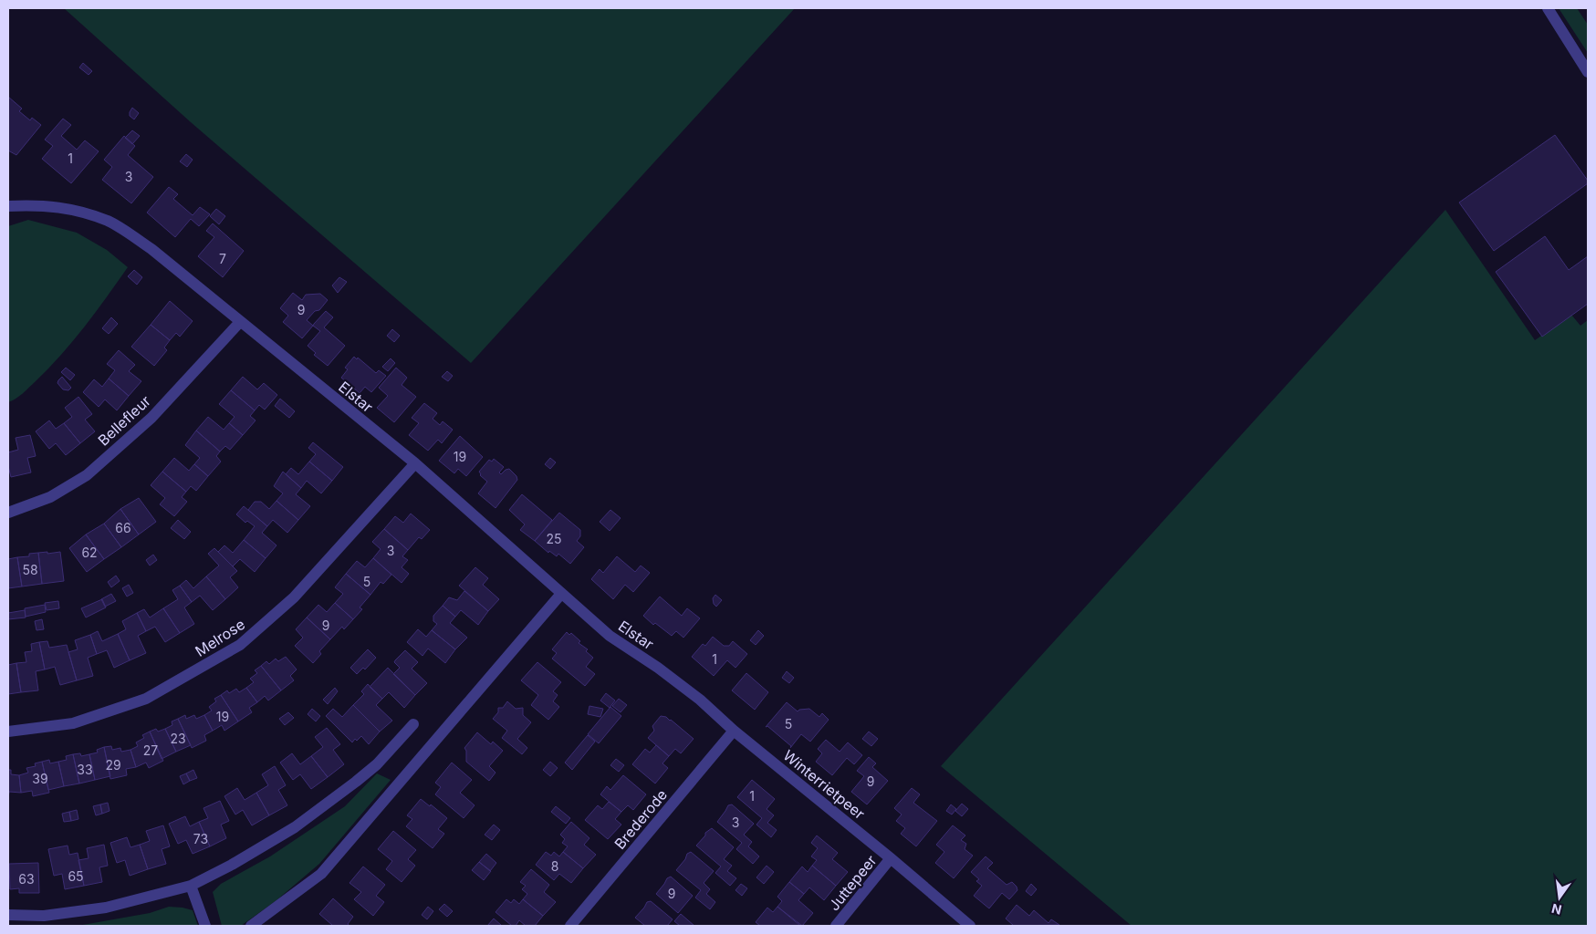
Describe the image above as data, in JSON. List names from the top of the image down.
{
  "streets": {
    "street": [
      "Elstar",
      "Bellefleur",
      "Melrose",
      "Winterrietpeer",
      "Brederode",
      "Juttepeer"
    ]
  },
  "crossings": [
    ["Elstar", "Bellefleur"],
    ["Elstar", "Melrose"],
    ["Elstar", "Winterrietpeer"],
    ["Winterrietpeer", "Brederode"],
    ["Winterrietpeer", "Juttepeer"]
  ],
  "house_numbers": [
    "1",
    "3",
    "7",
    "9",
    "19",
    "66",
    "25",
    "3",
    "62",
    "58",
    "5",
    "9",
    "1",
    "19",
    "5",
    "23",
    "27",
    "29",
    "33",
    "39",
    "9",
    "1",
    "3",
    "73",
    "8",
    "65",
    "63",
    "9"
  ],
  "north": "bottom"
}
